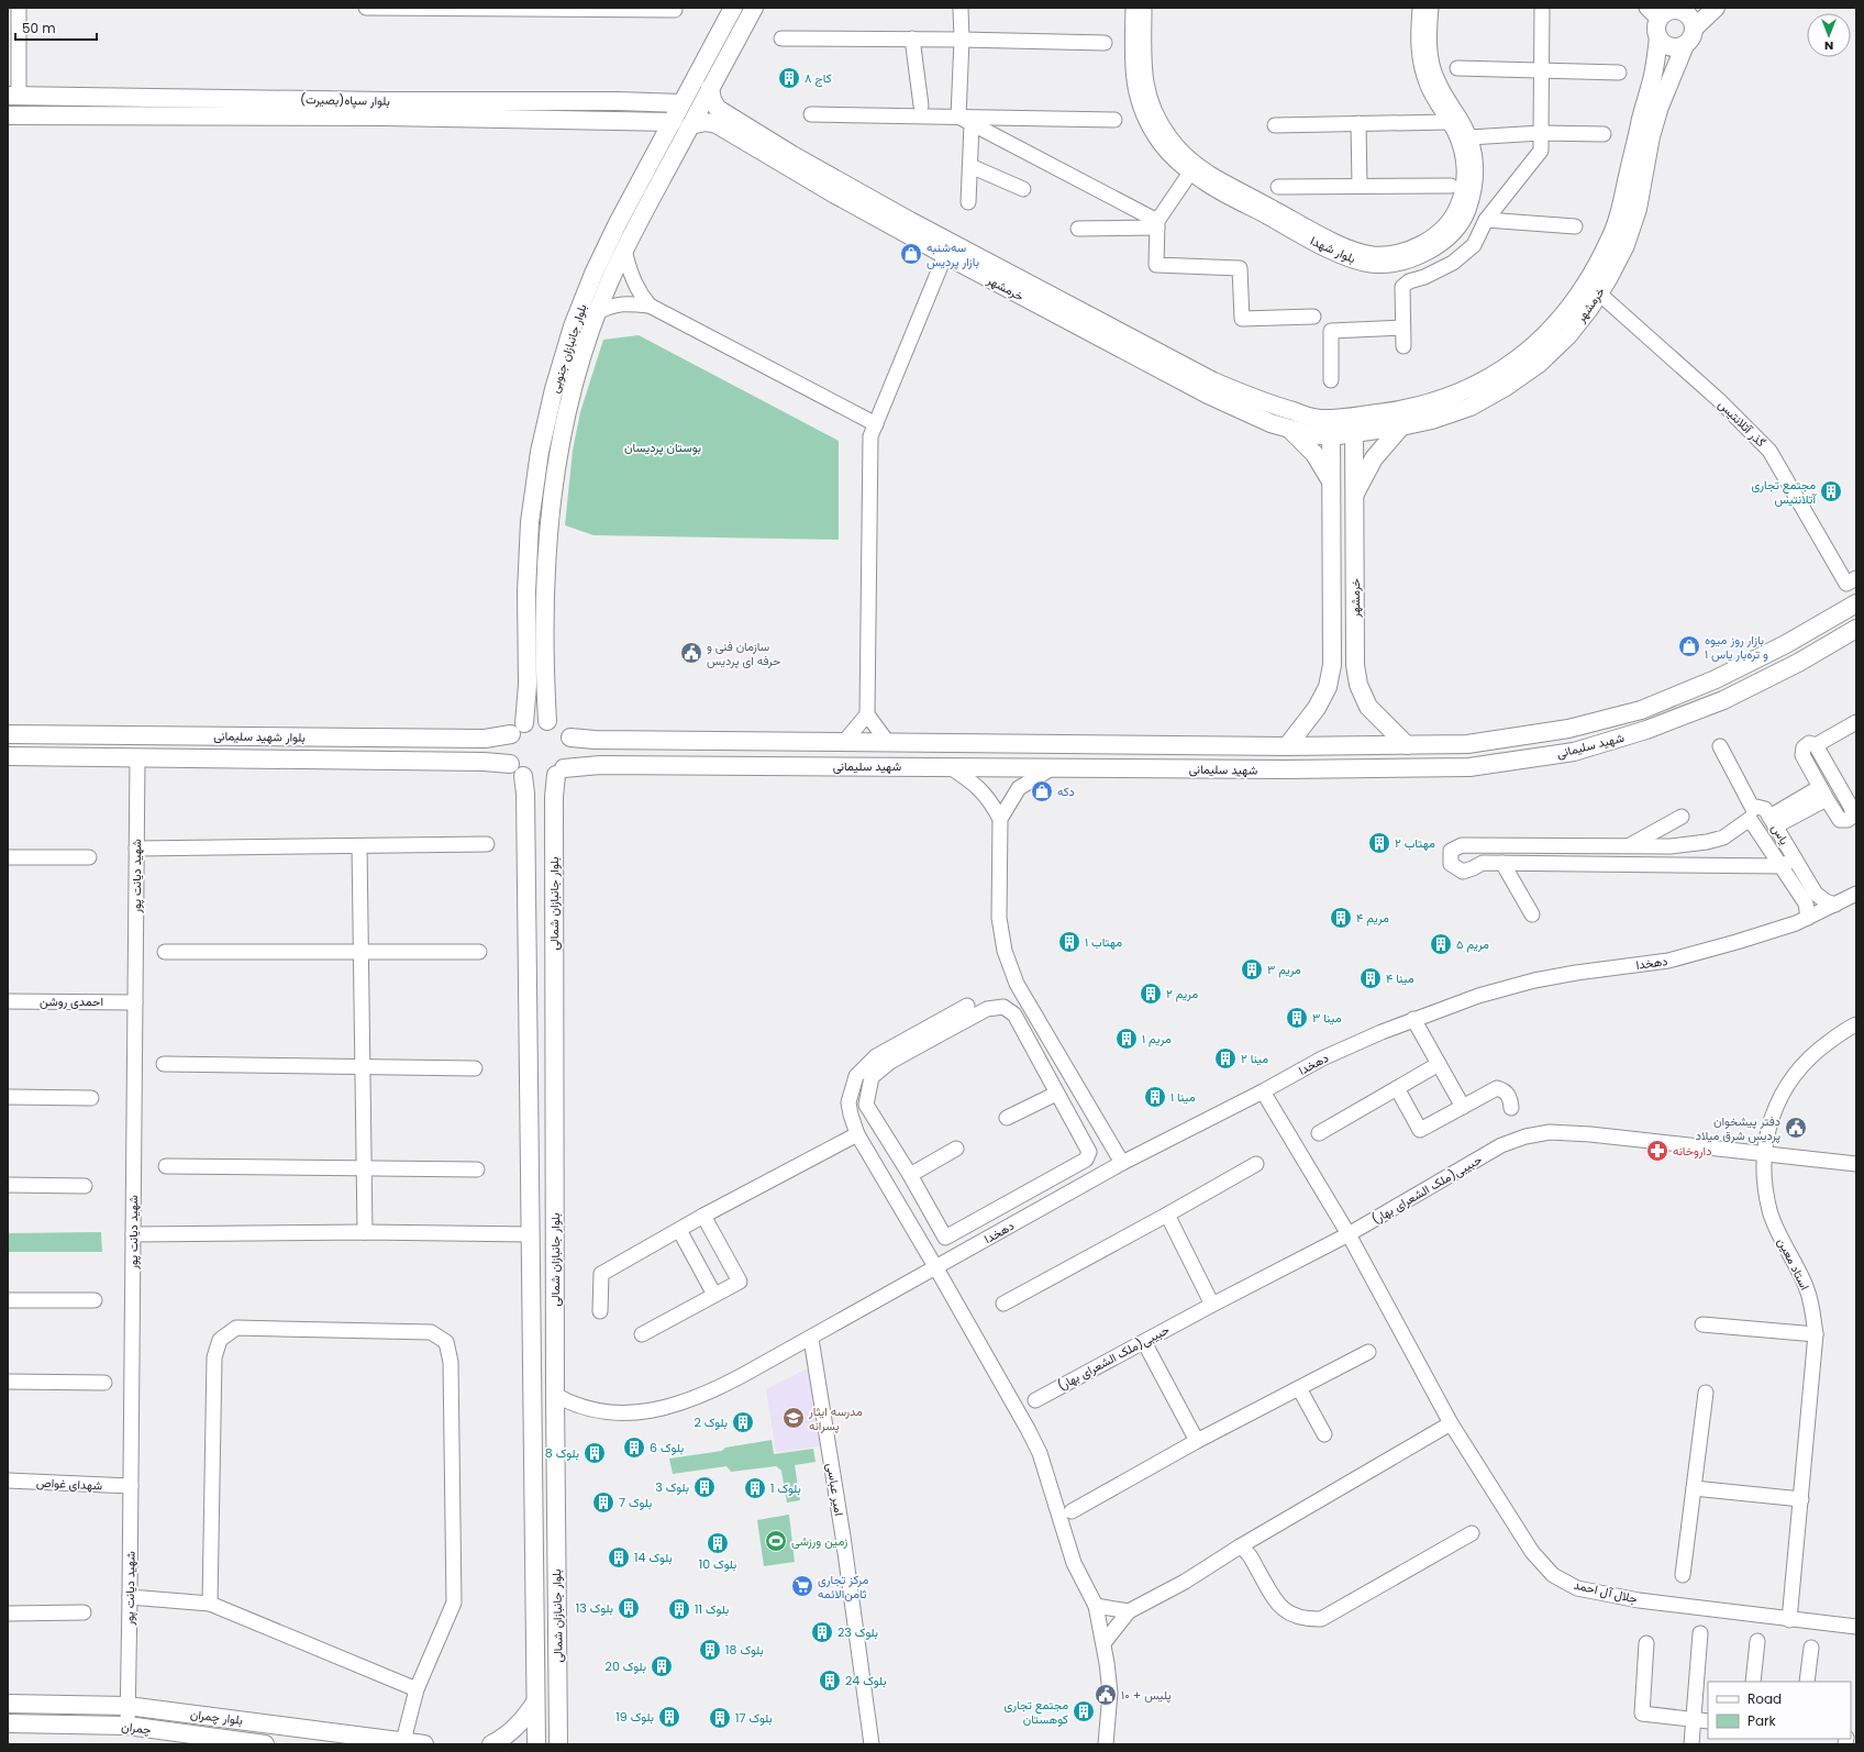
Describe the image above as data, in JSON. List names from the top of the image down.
{
  "streets": {
    "main road": [
      "بلوار سپاه(بصیرت)",
      "خرمشهر",
      "بلوار جانبازان جنوبی",
      "بلوار شهید سلیمانی",
      "شهید سلیمانی",
      "بلوار جانبازان شمالی",
      "بلوار چمران",
      "چمران"
    ],
    "street": [
      "بلوار شهدا",
      "گذر آتلانتیس",
      "یاس",
      "شهید دیانت پور",
      "دهخدا",
      "احمدی روشن",
      "حبیبی(ملک الشعرای بهار)",
      "استاد معین",
      "شهدای غواص",
      "امیر عباسی",
      "جلال آل احمد"
    ]
  },
  "crossings": [
    ["بلوار سپاه(بصیرت)", "بلوار جانبازان جنوبی"],
    ["خرمشهر", "گذر آتلانتیس"],
    ["خرمشهر", "شهید سلیمانی"],
    ["بلوار جانبازان جنوبی", "بلوار شهید سلیمانی"],
    ["بلوار جانبازان جنوبی", "شهید سلیمانی"],
    ["بلوار جانبازان جنوبی", "بلوار جانبازان شمالی"],
    ["بلوار شهید سلیمانی", "شهید سلیمانی"],
    ["بلوار شهید سلیمانی", "شهید دیانت پور"],
    ["بلوار شهید سلیمانی", "بلوار جانبازان شمالی"],
    ["شهید سلیمانی", "بلوار جانبازان شمالی"],
    ["یاس", "دهخدا"],
    ["شهید دیانت پور", "احمدی روشن"],
    ["شهید دیانت پور", "شهدای غواص"],
    ["شهید دیانت پور", "بلوار چمران"],
    ["شهید دیانت پور", "چمران"],
    ["بلوار جانبازان شمالی", "دهخدا"],
    ["دهخدا", "امیر عباسی"],
    ["دهخدا", "جلال آل احمد"],
    ["حبیبی(ملک الشعرای بهار)", "استاد معین"],
    ["حبیبی(ملک الشعرای بهار)", "جلال آل احمد"],
    ["استاد معین", "جلال آل احمد"]
  ],
  "parks": ["بوستان پردیسان"],
  "places": {
    "building": [
      "کاج ۸",
      "مجتمع تجاری آتلانتیس",
      "مهتاب ۲",
      "مریم ۴",
      "مهتاب ۱",
      "مریم ۵",
      "مریم ۳",
      "مینا ۴",
      "مریم ۲",
      "مینا ۳",
      "مریم ۱",
      "مینا ۲",
      "مینا ۱",
      "بلوک 2",
      "بلوک 6",
      "بلوک 8",
      "بلوک 3",
      "بلوک 1",
      "بلوک 7",
      "بلوک 10",
      "بلوک 14",
      "بلوک 13",
      "بلوک 11",
      "بلوک 23",
      "بلوک 18",
      "بلوک 20",
      "بلوک 24",
      "مجتمع تجاری کوهستان",
      "بلوک 19",
      "بلوک 17"
    ],
    "shop": ["سه‌شنبه بازار پردیس", "بازار روز میوه و تره‌بار یاس ۱", "دکه"],
    "public building": ["سازمان فنی و حرفه ای پردیس", "دفتر پیشخوان پردیس شرق میلاد", "پلیس + ۱۰"],
    "pharmacy": ["داروخانه"],
    "school or university": ["مدرسه ایثار پسرانه"],
    "sports": ["زمین ورزشی"],
    "supermarket": ["مرکز تجاری ثامن‌الائمه"]
  },
  "legend": ["Road", "Park"],
  "scale_bar": "50 m",
  "north": "bottom"
}
